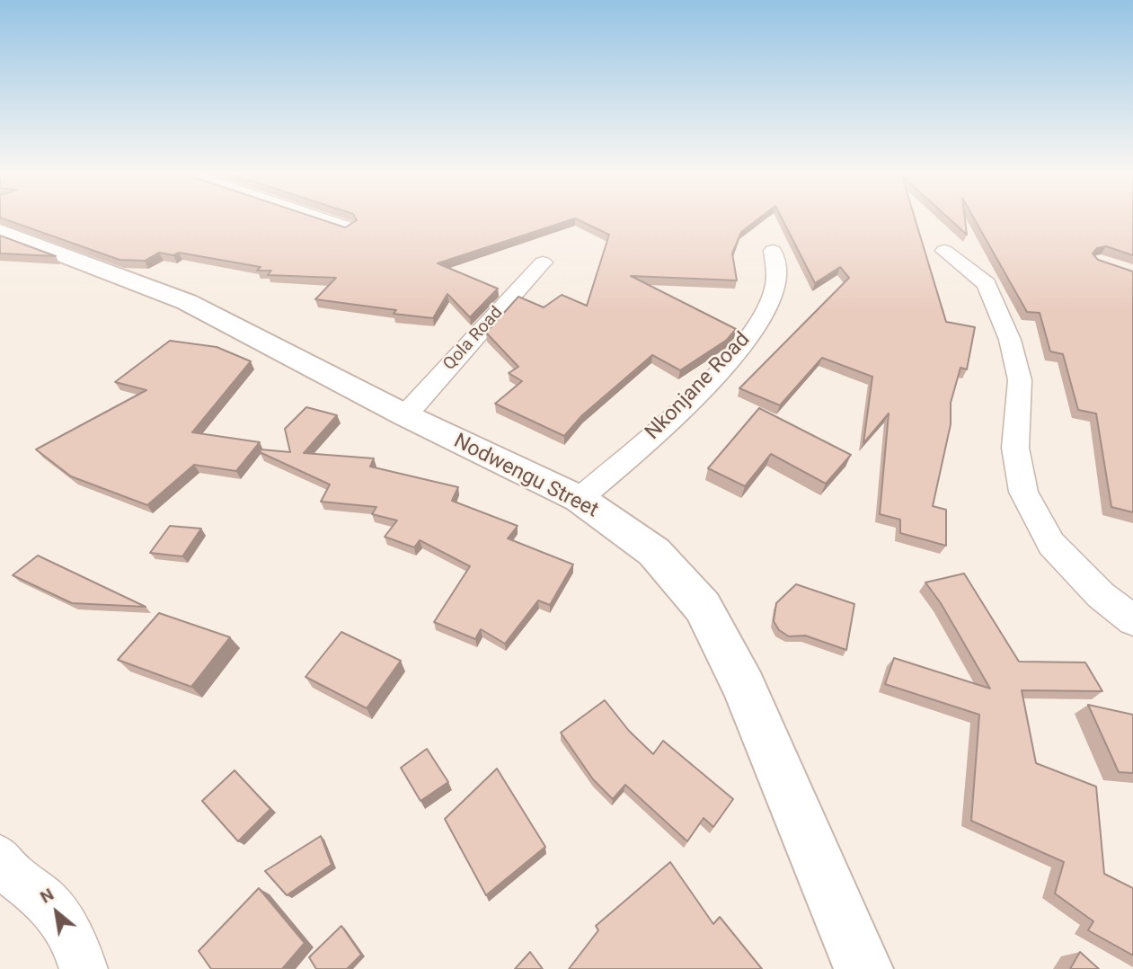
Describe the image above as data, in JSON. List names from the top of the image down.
{
  "streets": {
    "street": ["Qola Road", "Nkonjane Road", "Nodwengu Street"]
  },
  "crossings": [
    ["Qola Road", "Nodwengu Street"],
    ["Nkonjane Road", "Nodwengu Street"]
  ],
  "north": "top left"
}
